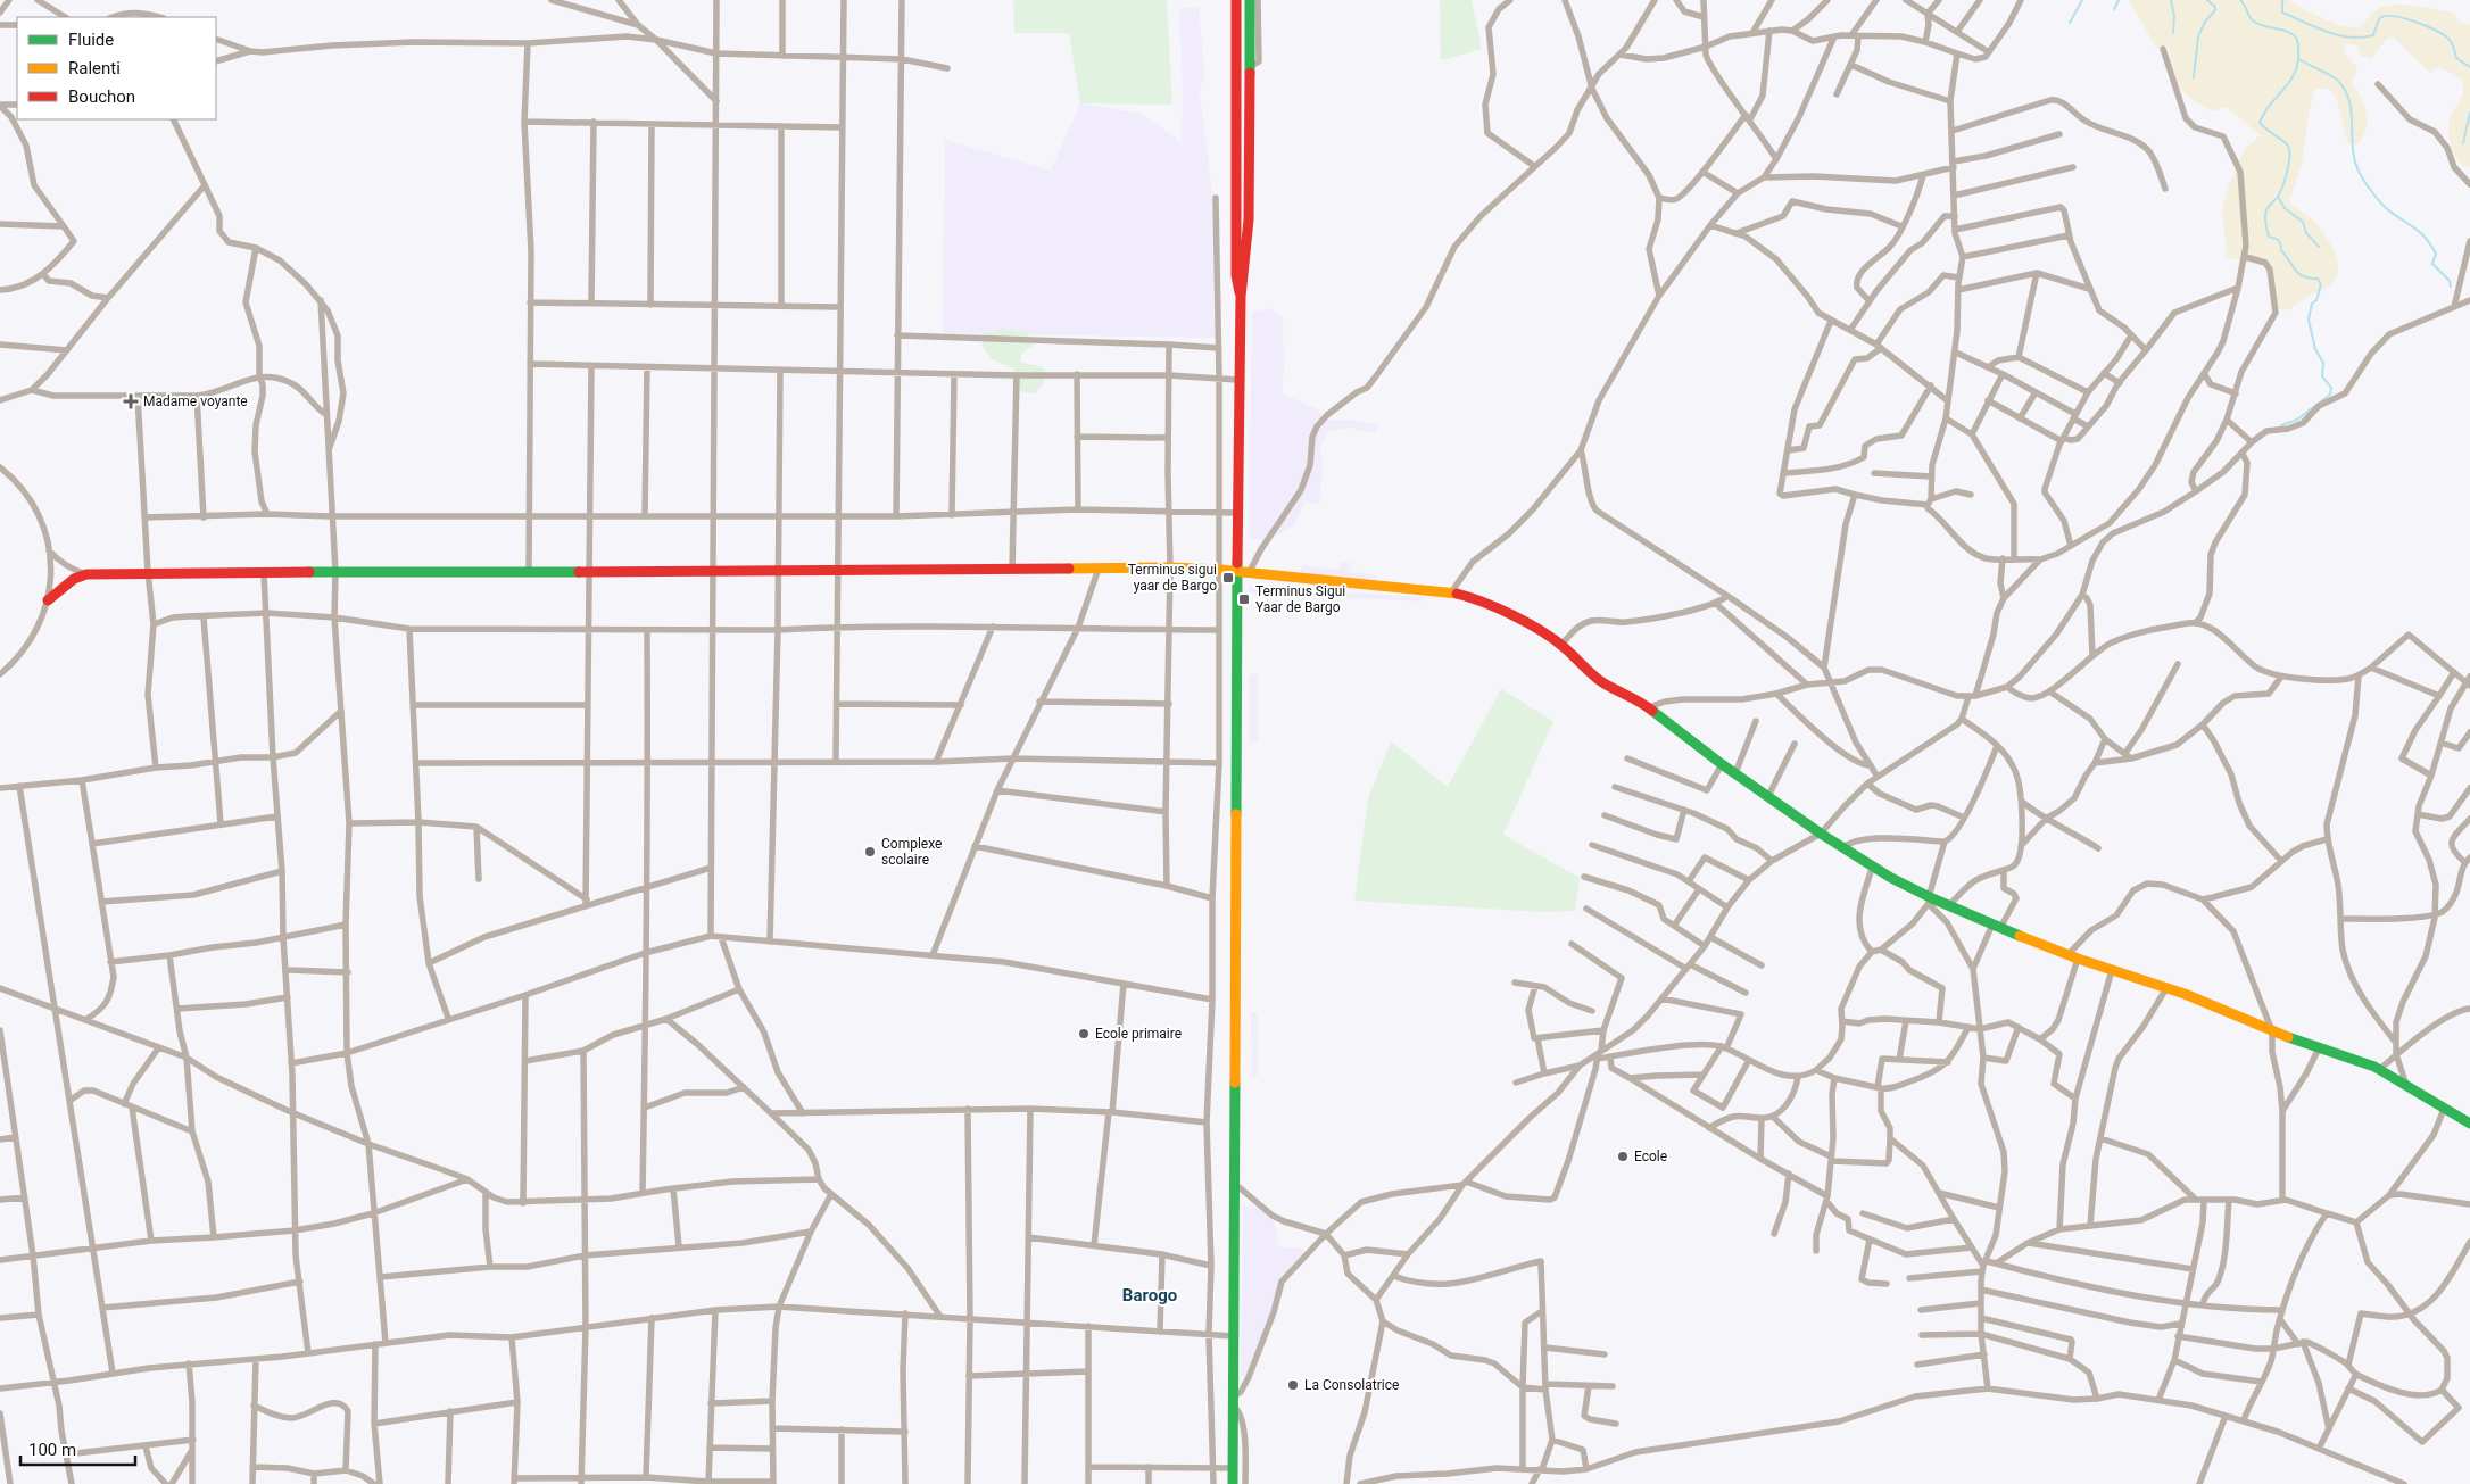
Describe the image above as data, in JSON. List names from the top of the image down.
{
  "districts": ["Barogo"],
  "places": {
    "health": ["Madame voyante"],
    "transit": ["Terminus sigui yaar de Bargo", "Terminus Sigui Yaar de Bargo"],
    "other": [
      "Complexe scolaire",
      "Ecole primaire",
      "Ecole",
      "La Consolatrice"
    ]
  },
  "legend": ["Fluide", "Ralenti", "Bouchon"],
  "scale_bar": "100 m"
}
